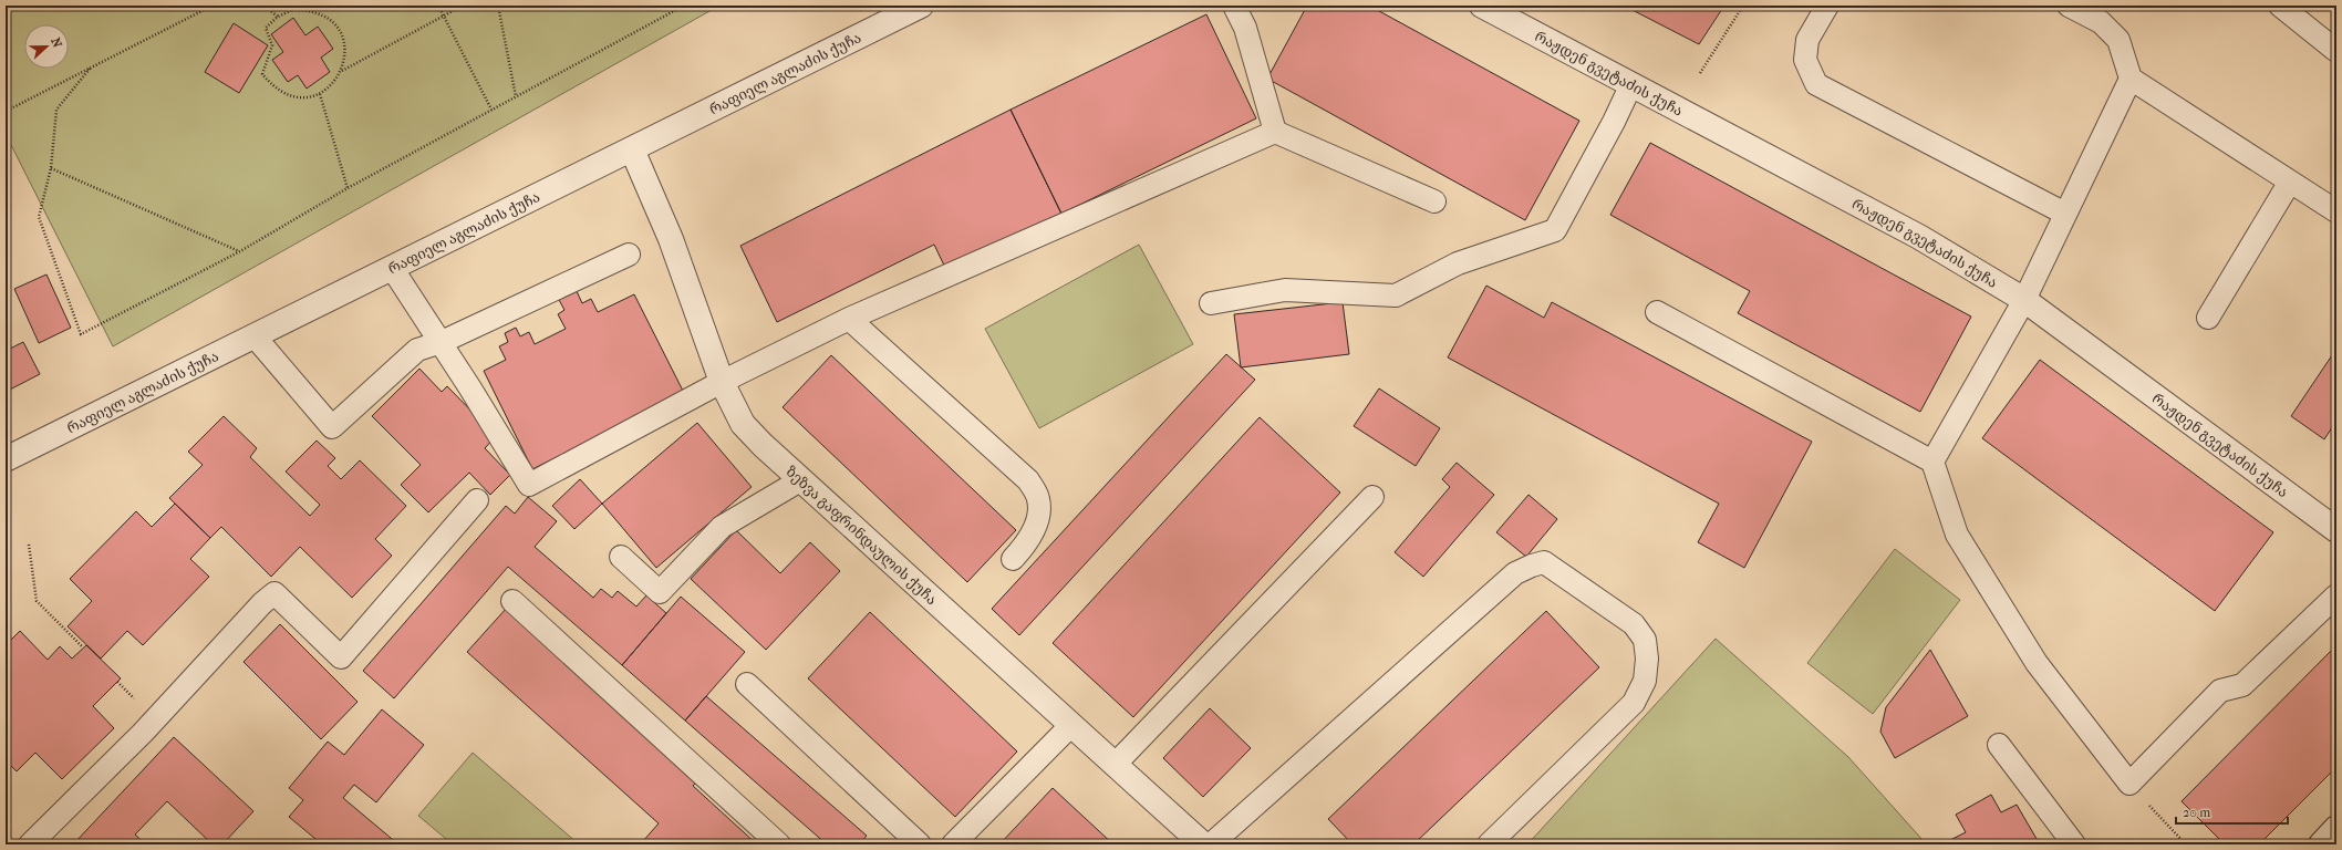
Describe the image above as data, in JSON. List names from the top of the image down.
{
  "streets": {
    "street": ["რაფიელ აგლაძის ქუჩა", "რაჟდენ გვეტაძის ქუჩა", "ზეზვა გაფრინდაულის ქუჩა"]
  },
  "crossings": [
    ["რაფიელ აგლაძის ქუჩა", "ზეზვა გაფრინდაულის ქუჩა"]
  ],
  "scale_bar": "20 m",
  "north": "right"
}
